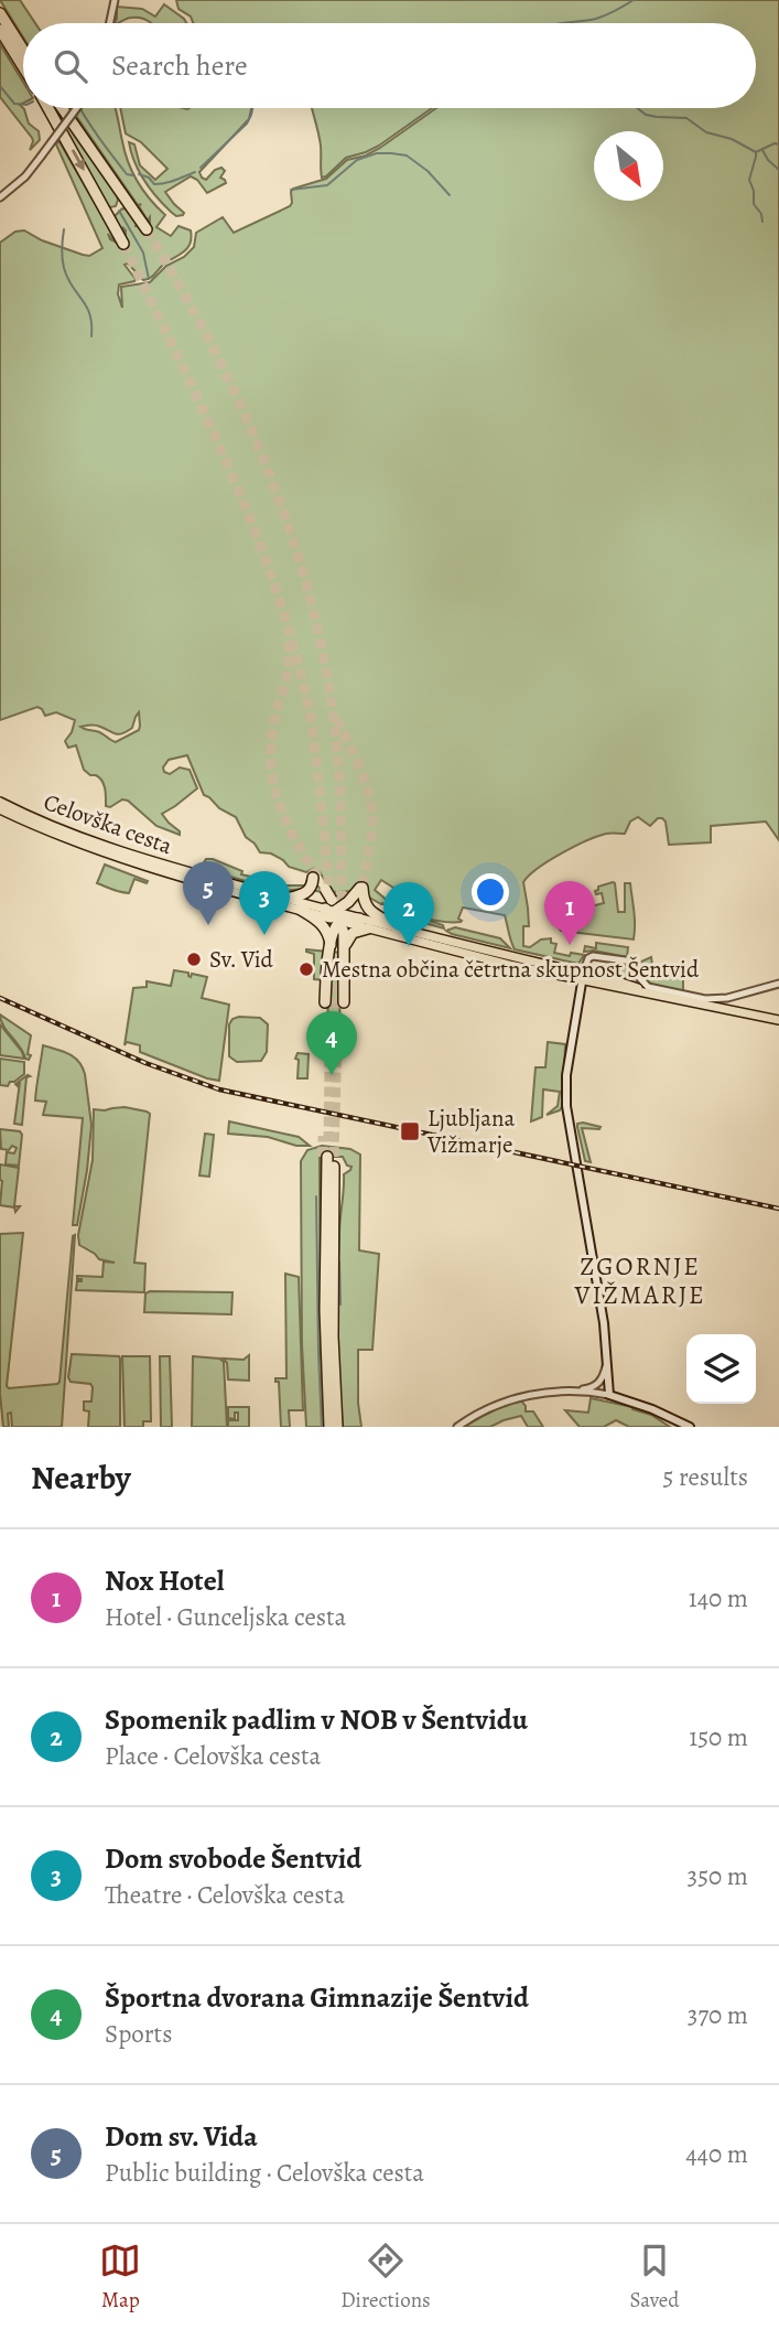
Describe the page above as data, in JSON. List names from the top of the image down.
{
  "streets": {
    "main road": ["Celovška cesta"]
  },
  "districts": ["ZGORNJE VIŽMARJE"],
  "places": {
    "other": ["Sv. Vid", "Mestna občina četrtna skupnost Šentvid"],
    "transit": ["Ljubljana Vižmarje"]
  },
  "north": "bottom right",
  "page": {
    "search": "Search here",
    "pins": [
      "5",
      "3",
      "1",
      "2",
      "4"
    ],
    "heading": ["Nearby", "5 results"],
    "list": [
      {
        "mark": "1",
        "name": "Nox Hotel",
        "note": "Hotel · Gunceljska cesta",
        "value": "140 m"
      },
      {
        "mark": "2",
        "name": "Spomenik padlim v NOB v Šentvidu",
        "note": "Place · Celovška cesta",
        "value": "150 m"
      },
      {
        "mark": "3",
        "name": "Dom svobode Šentvid",
        "note": "Theatre · Celovška cesta",
        "value": "350 m"
      },
      {
        "mark": "4",
        "name": "Športna dvorana Gimnazije Šentvid",
        "note": "Sports",
        "value": "370 m"
      },
      {
        "mark": "5",
        "name": "Dom sv. Vida",
        "note": "Public building · Celovška cesta",
        "value": "440 m"
      }
    ],
    "nav": ["Map", "Directions", "Saved"]
  }
}
